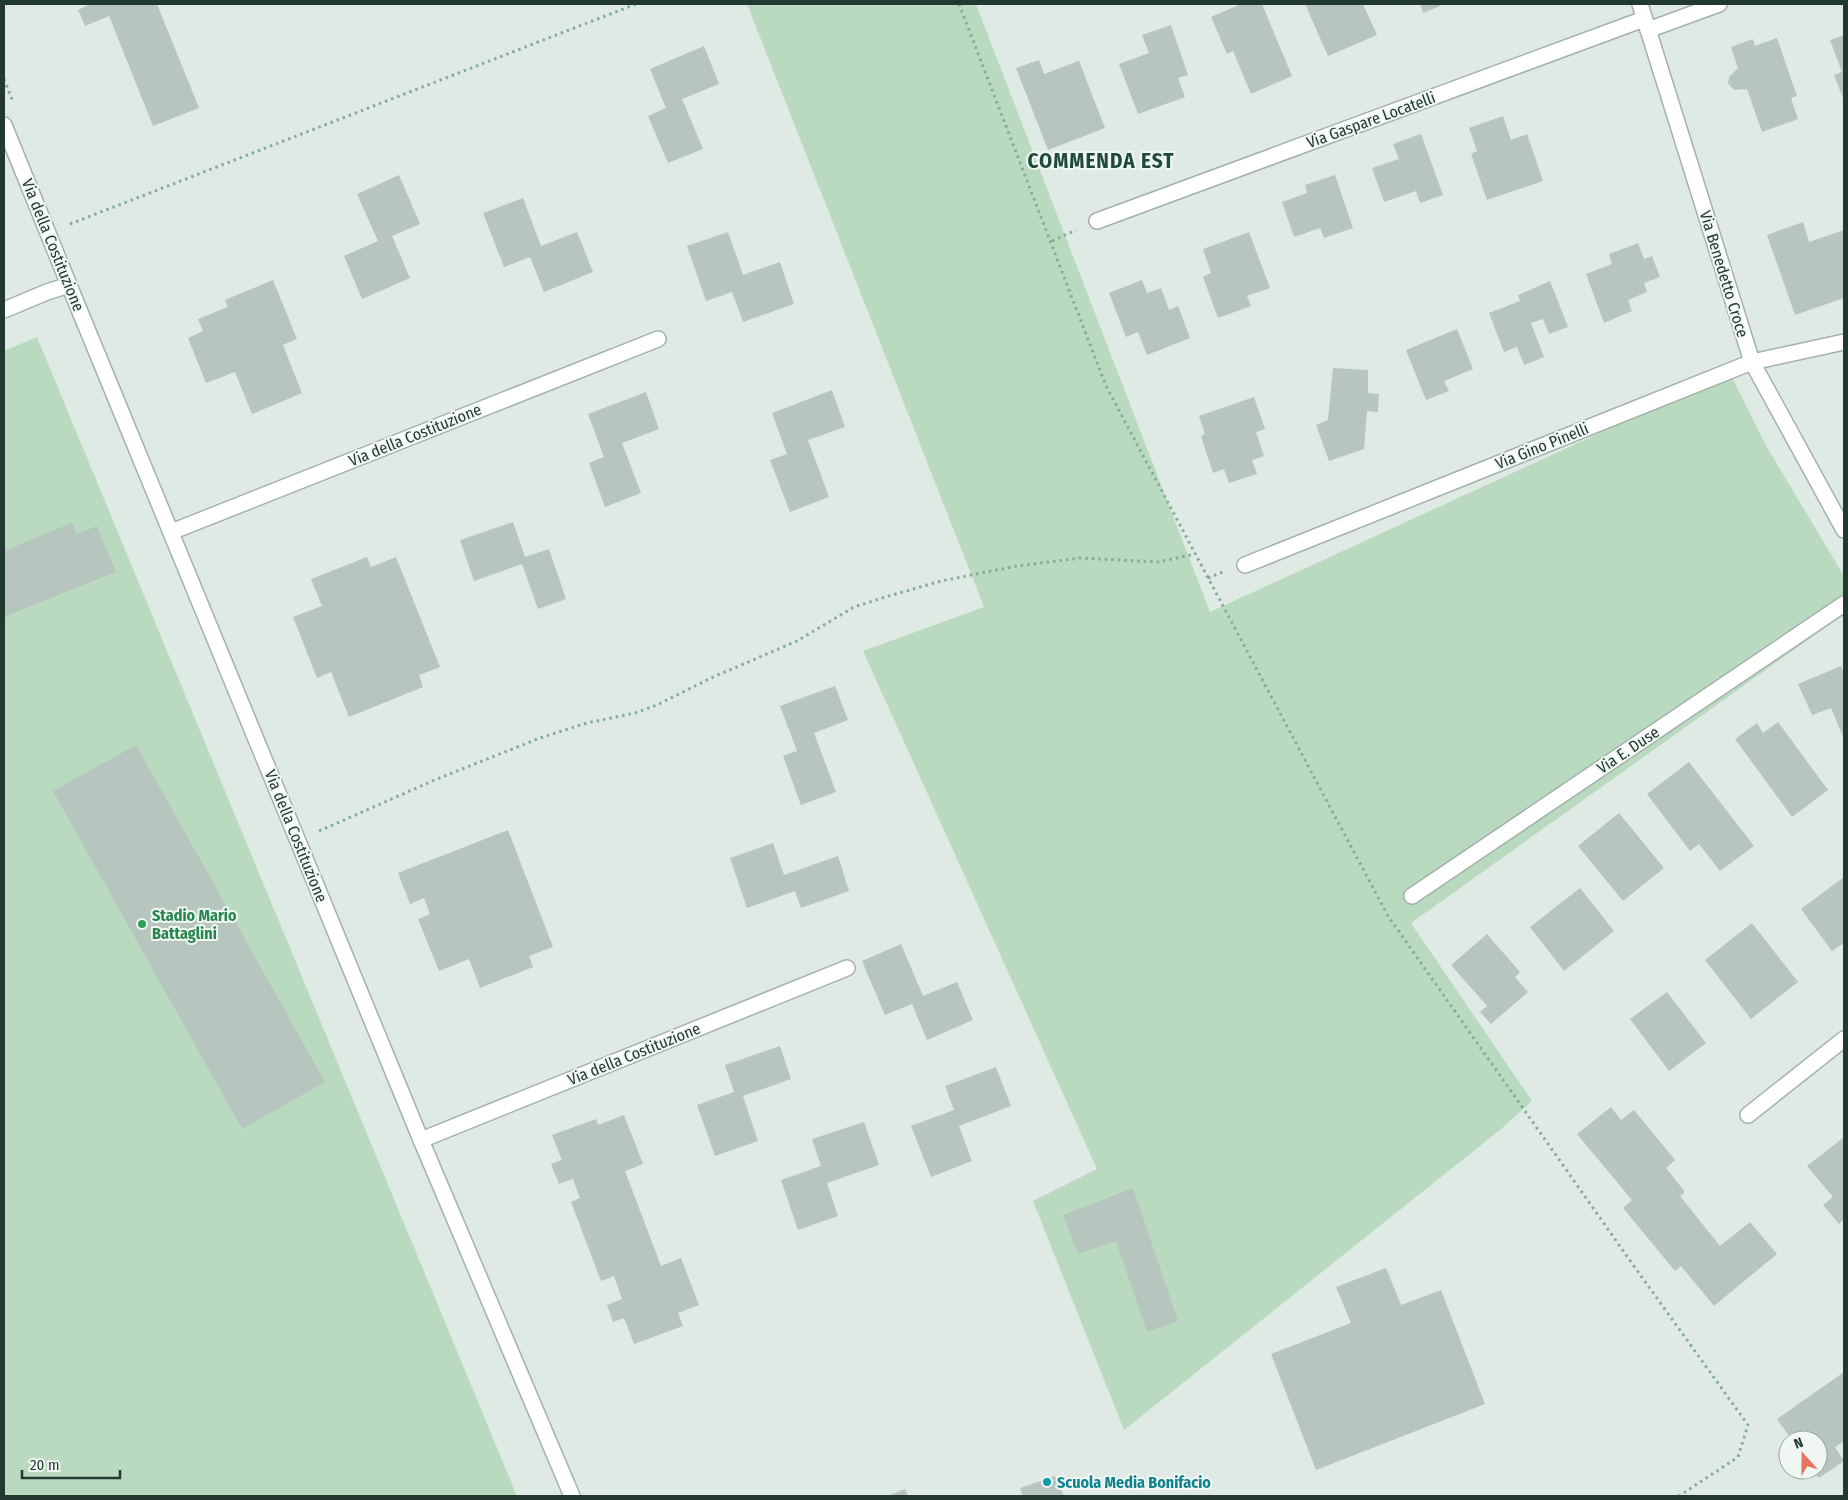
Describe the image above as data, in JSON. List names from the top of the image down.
{
  "streets": {
    "street": [
      "Via Gaspare Locatelli",
      "Via della Costituzione",
      "Via Benedetto Croce",
      "Via Gino Pinelli",
      "Via E. Duse"
    ]
  },
  "crossings": [
    ["Via Gaspare Locatelli", "Via Benedetto Croce"],
    ["Via Benedetto Croce", "Via Gino Pinelli"]
  ],
  "districts": ["COMMENDA EST"],
  "places": ["Stadio Mario Battaglini", "Scuola Media Bonifacio"],
  "scale_bar": "20 m",
  "north": "top"
}
